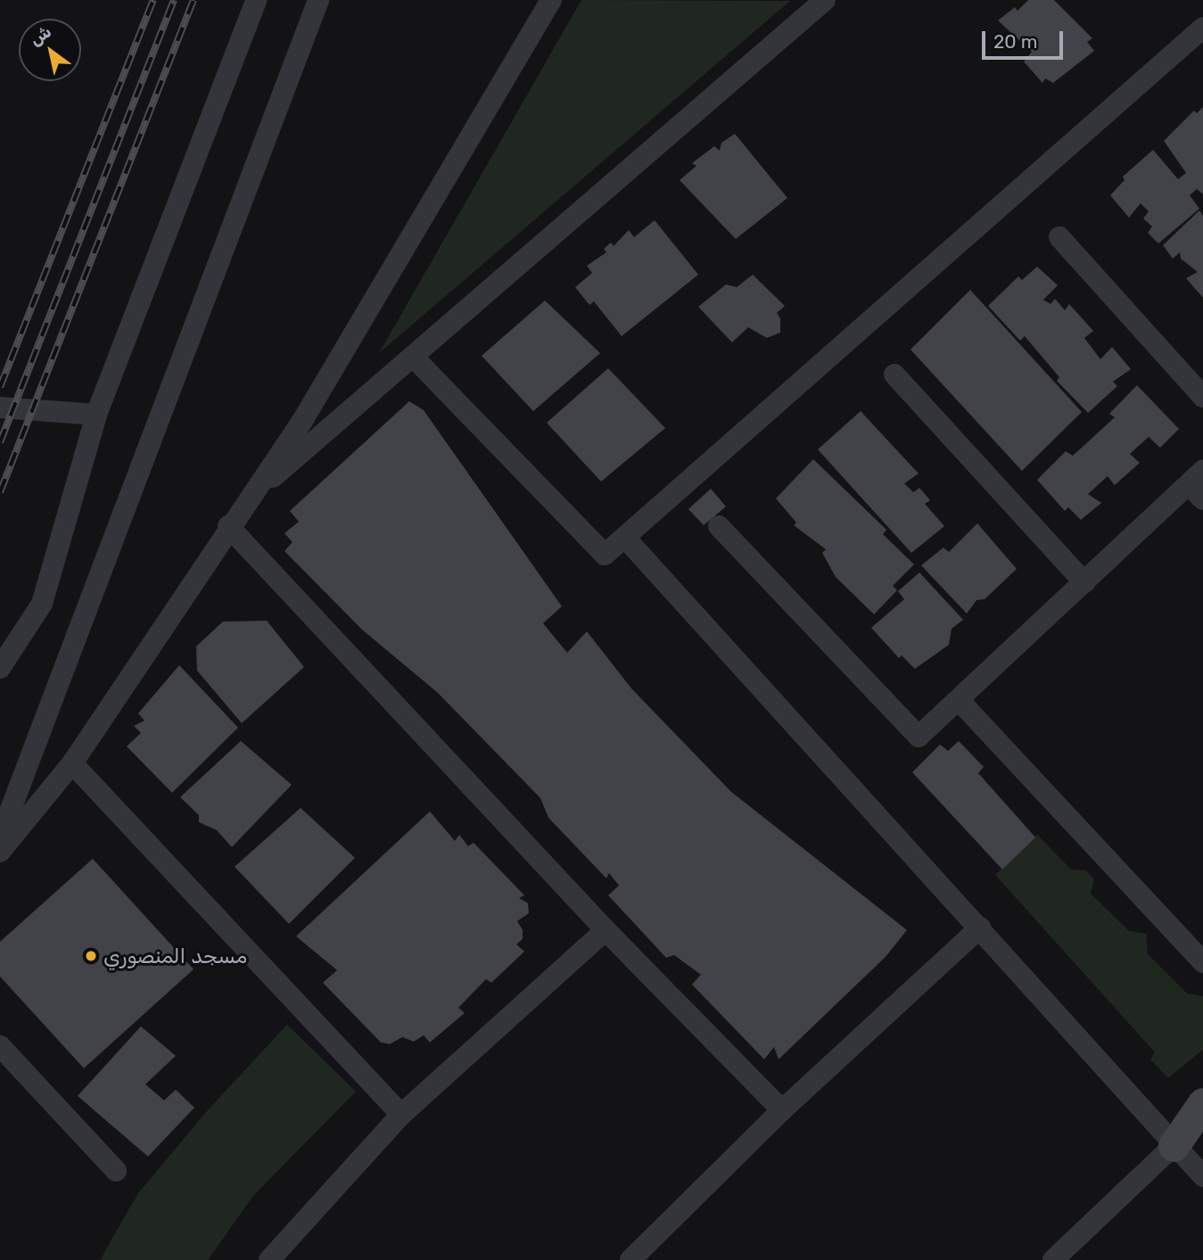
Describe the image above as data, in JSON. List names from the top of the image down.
{
  "places": ["مسجد المنصوري"],
  "scale_bar": "20 m",
  "north": "top left"
}
